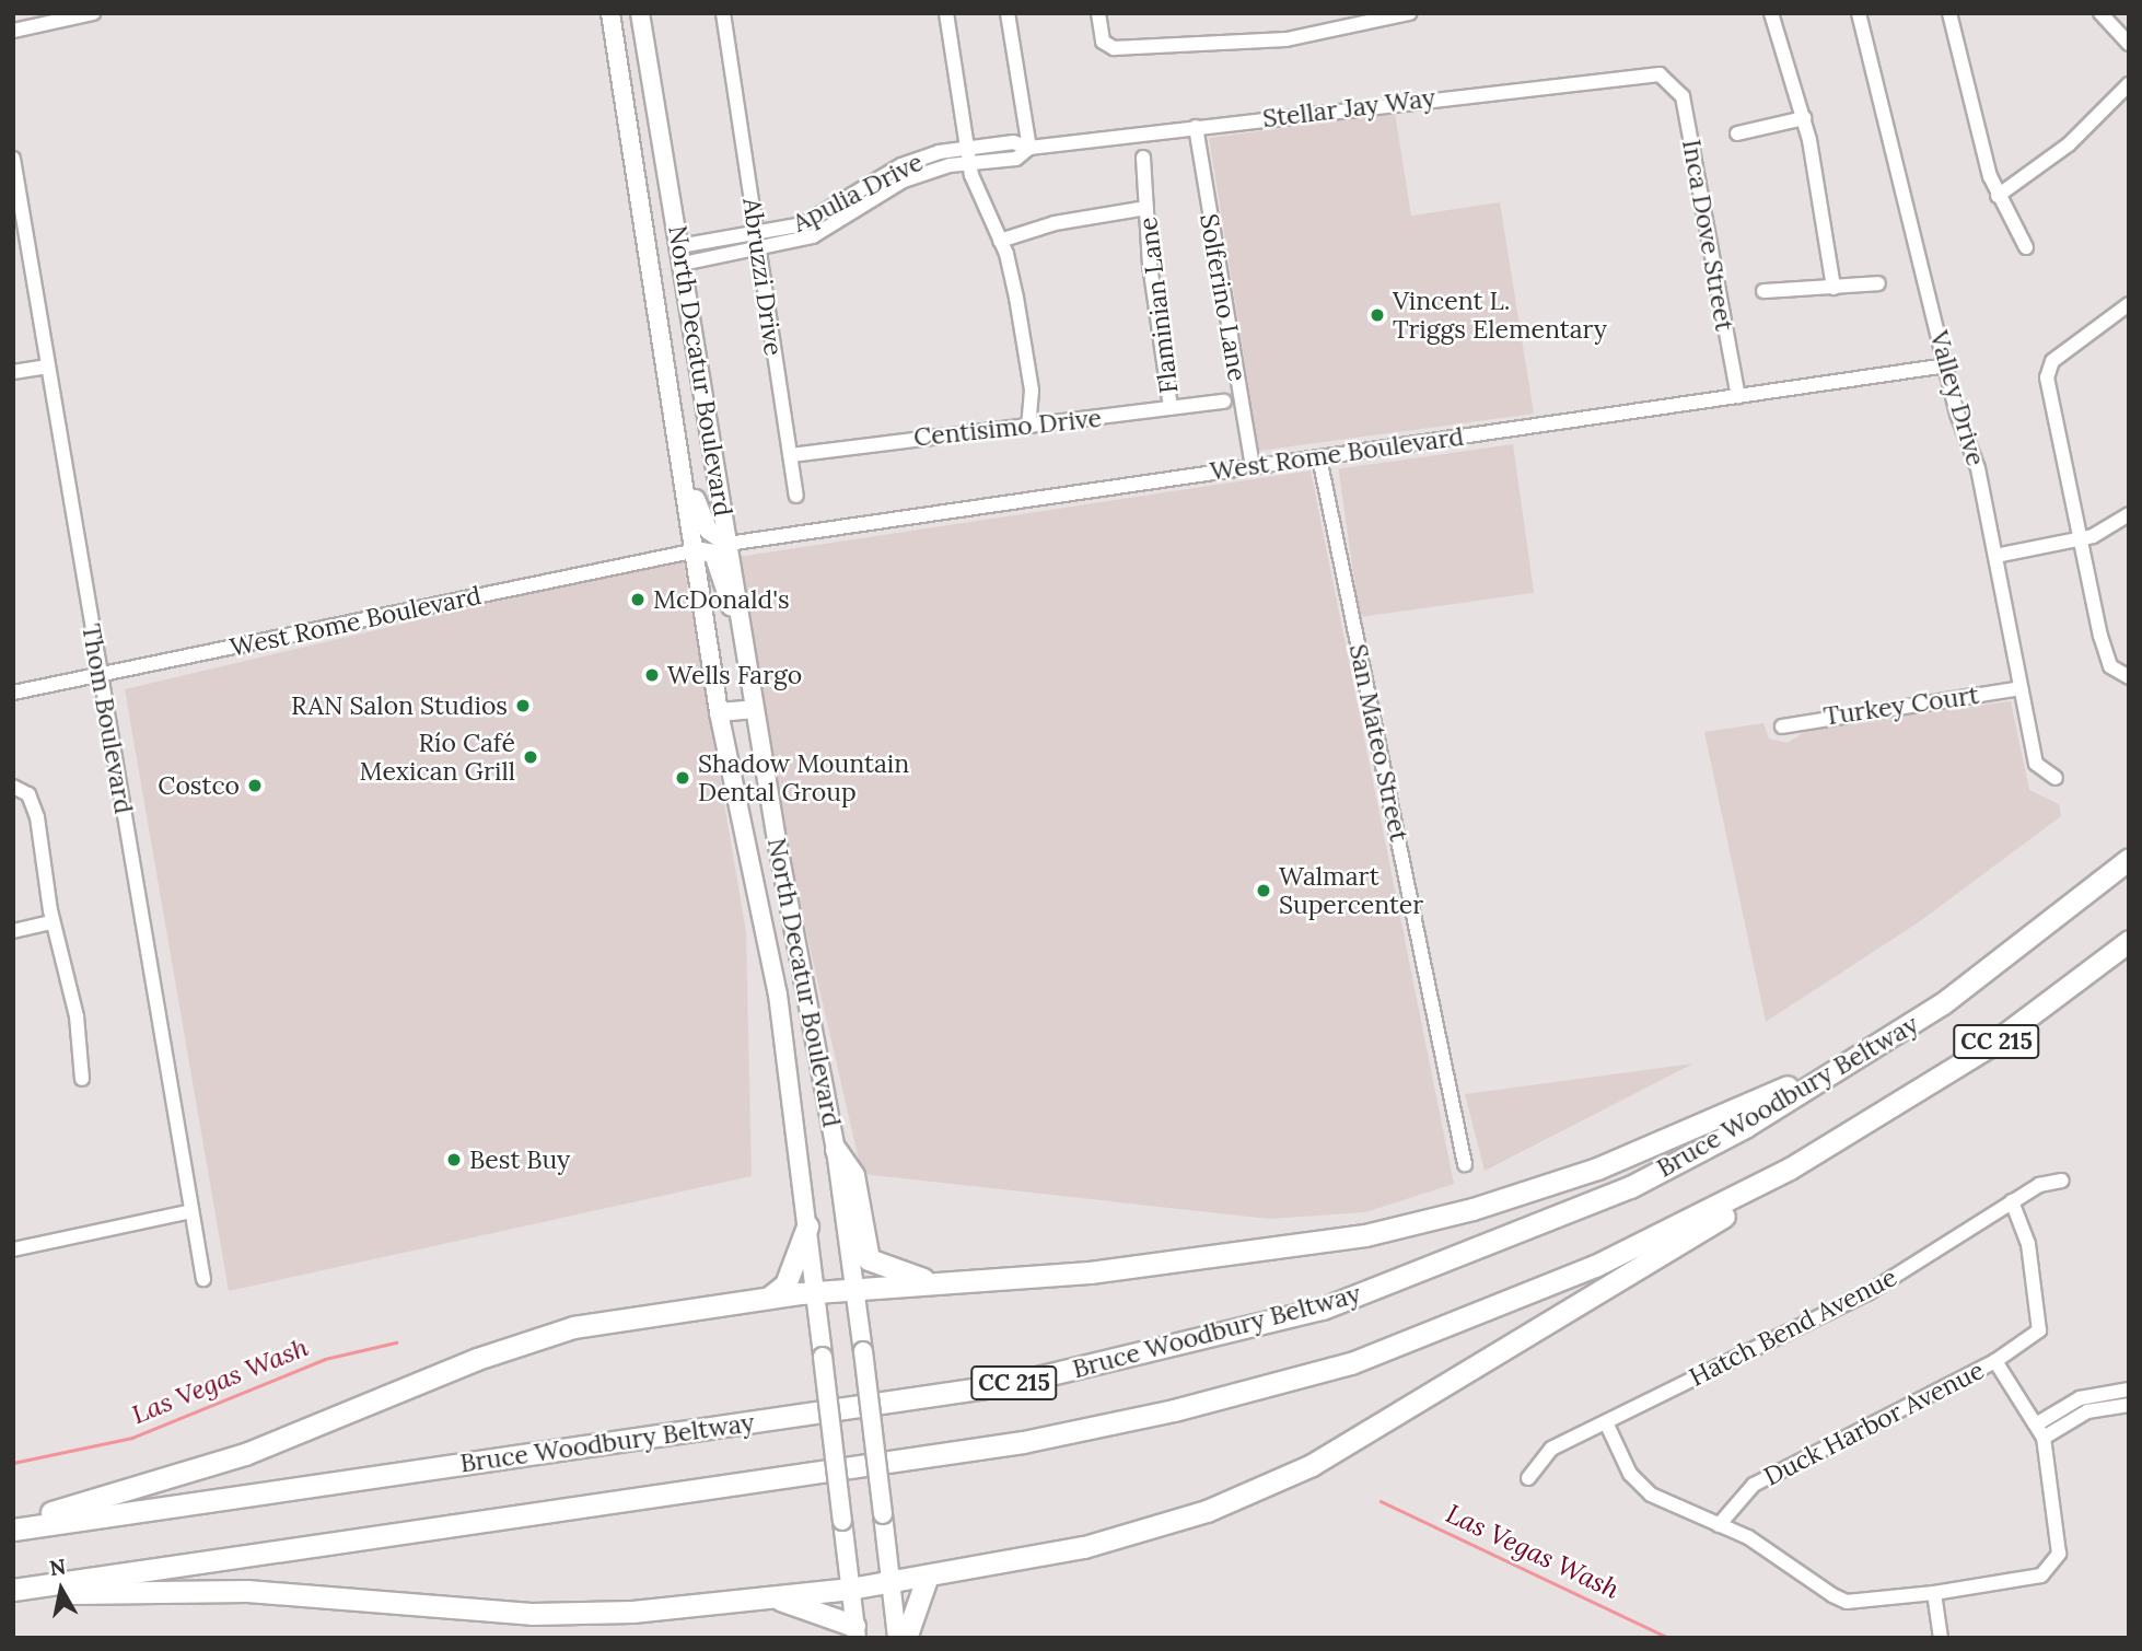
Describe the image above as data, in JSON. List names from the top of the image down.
{
  "streets": {
    "highway": ["CC 215", "Bruce Woodbury Beltway"],
    "main road": ["North Decatur Boulevard"],
    "street": [
      "Stellar Jay Way",
      "Apulia Drive",
      "Inca Dove Street",
      "Abruzzi Drive",
      "Solferino Lane",
      "Flaminian Lane",
      "Valley Drive",
      "Centisimo Drive",
      "West Rome Boulevard",
      "Turkey Court",
      "Thom Boulevard",
      "San Mateo Street",
      "Hatch Bend Avenue",
      "Duck Harbor Avenue"
    ]
  },
  "crossings": [
    ["Stellar Jay Way", "Apulia Drive"],
    ["Stellar Jay Way", "Inca Dove Street"],
    ["Stellar Jay Way", "Solferino Lane"],
    ["Apulia Drive", "Abruzzi Drive"],
    ["Apulia Drive", "North Decatur Boulevard"],
    ["Inca Dove Street", "West Rome Boulevard"],
    ["Abruzzi Drive", "Centisimo Drive"],
    ["Solferino Lane", "West Rome Boulevard"],
    ["Flaminian Lane", "Centisimo Drive"],
    ["North Decatur Boulevard", "West Rome Boulevard"],
    ["Valley Drive", "West Rome Boulevard"],
    ["Valley Drive", "Turkey Court"],
    ["West Rome Boulevard", "Thom Boulevard"],
    ["West Rome Boulevard", "San Mateo Street"],
    ["Hatch Bend Avenue", "Duck Harbor Avenue"]
  ],
  "water": ["Las Vegas Wash"],
  "places": [
    "Vincent L. Triggs Elementary",
    "McDonald's",
    "Wells Fargo",
    "RAN Salon Studios",
    "Río Café Mexican Grill",
    "Shadow Mountain Dental Group",
    "Costco",
    "Walmart Supercenter",
    "Best Buy"
  ],
  "north": "top"
}
